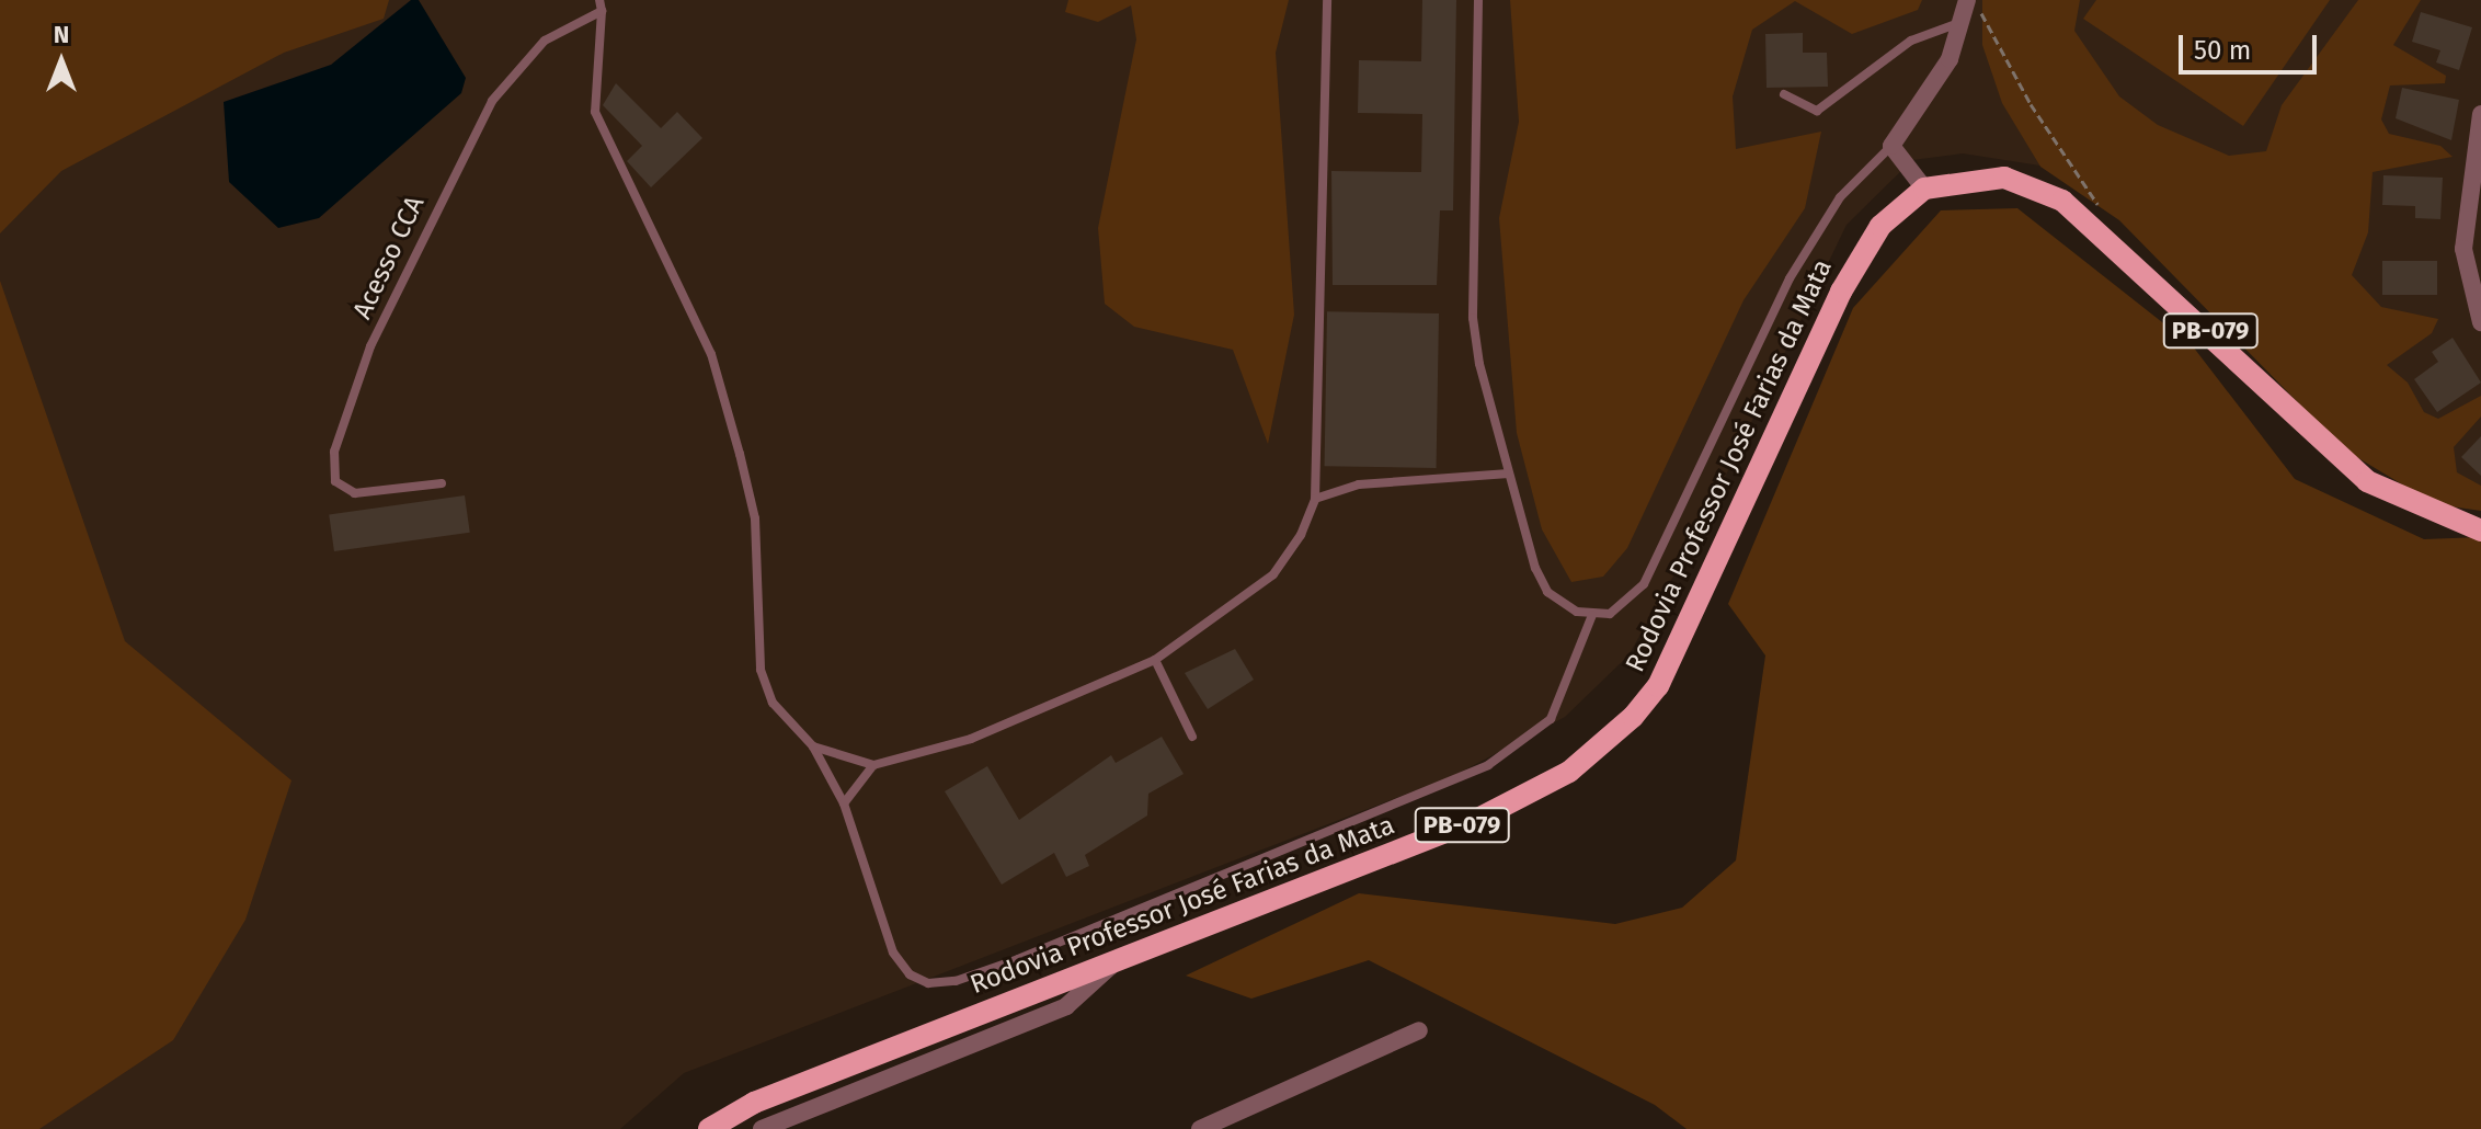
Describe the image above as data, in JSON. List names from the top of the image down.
{
  "streets": {
    "main road": ["PB-079", "Rodovia Professor José Farias da Mata"],
    "lane": ["Acesso CCA"]
  },
  "crossings": [
    ["PB-079", "Rodovia Professor José Farias da Mata"]
  ],
  "scale_bar": "50 m",
  "north": "top"
}
